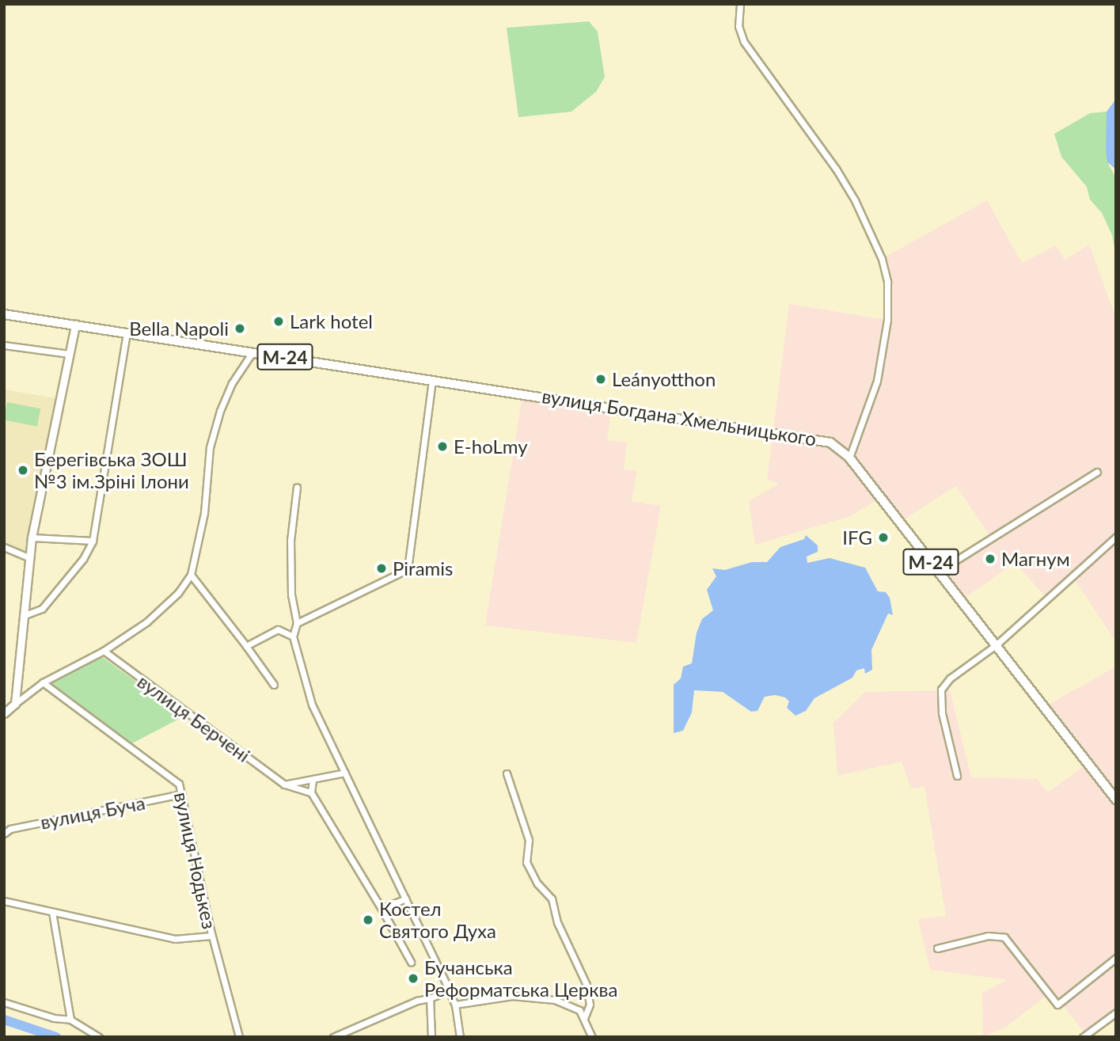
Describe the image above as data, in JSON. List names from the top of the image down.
{
  "streets": {
    "highway": ["М-24", "вулиця Богдана Хмельницького"],
    "street": ["вулиця Берчені", "вулиця Буча", "вулиця Нодькез"]
  },
  "crossings": [
    ["М-24", "вулиця Богдана Хмельницького"],
    ["вулиця Буча", "вулиця Нодькез"]
  ],
  "places": [
    "Lark hotel",
    "Bella Napoli",
    "Leányotthon",
    "E-hoLmy",
    "Берегівська ЗОШ №3 ім.Зріні Ілони",
    "IFG",
    "Магнум",
    "Piramis",
    "Костел Святого Духа",
    "Бучанська Реформатська Церква"
  ]
}
